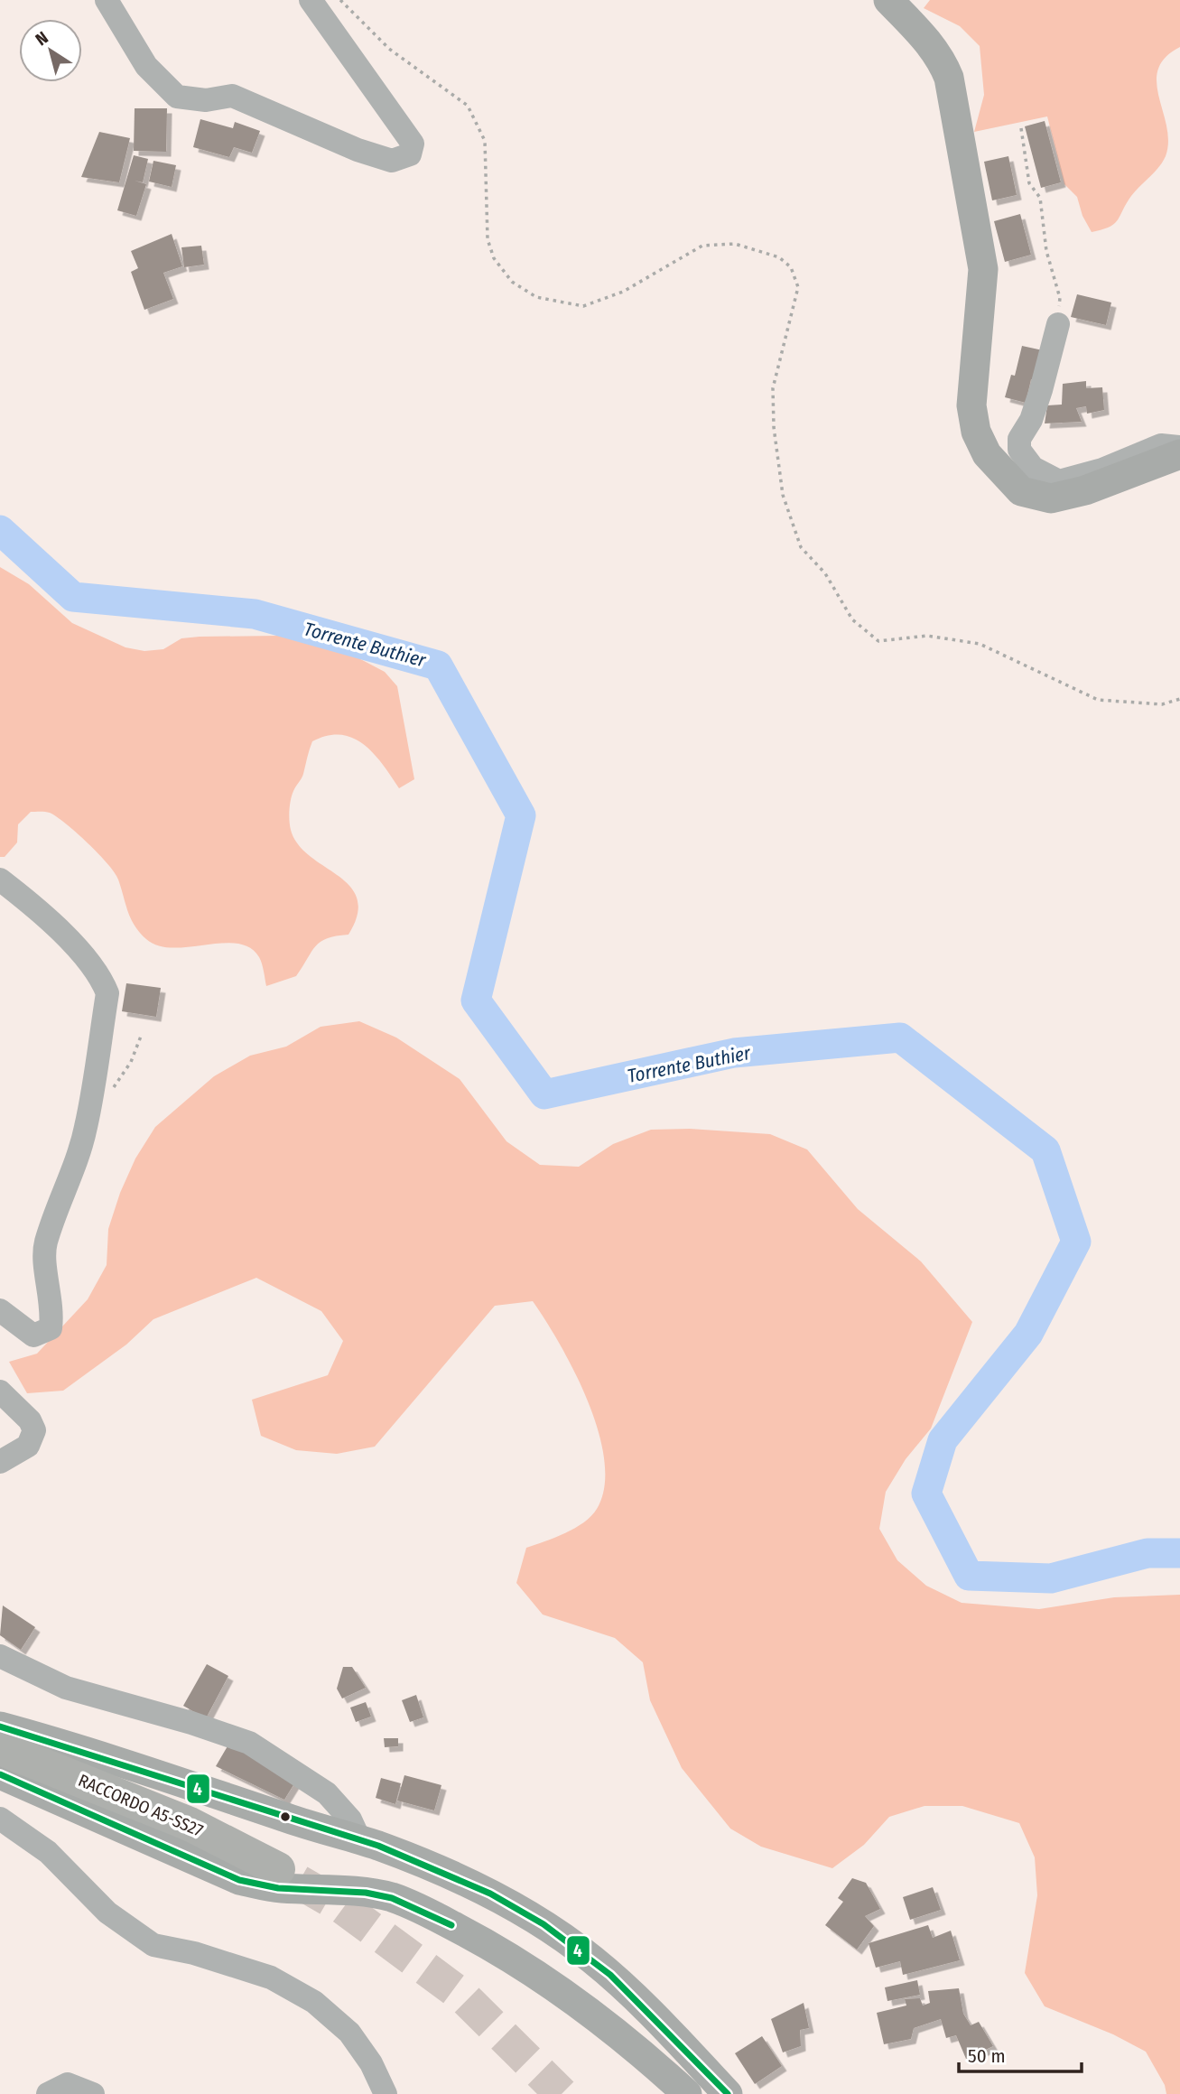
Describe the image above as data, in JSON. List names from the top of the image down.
{
  "streets": {
    "highway": ["RACCORDO A5-SS27"]
  },
  "water": ["Torrente Buthier"],
  "lines": ["transit line 4"],
  "scale_bar": "50 m",
  "north": "top left"
}
